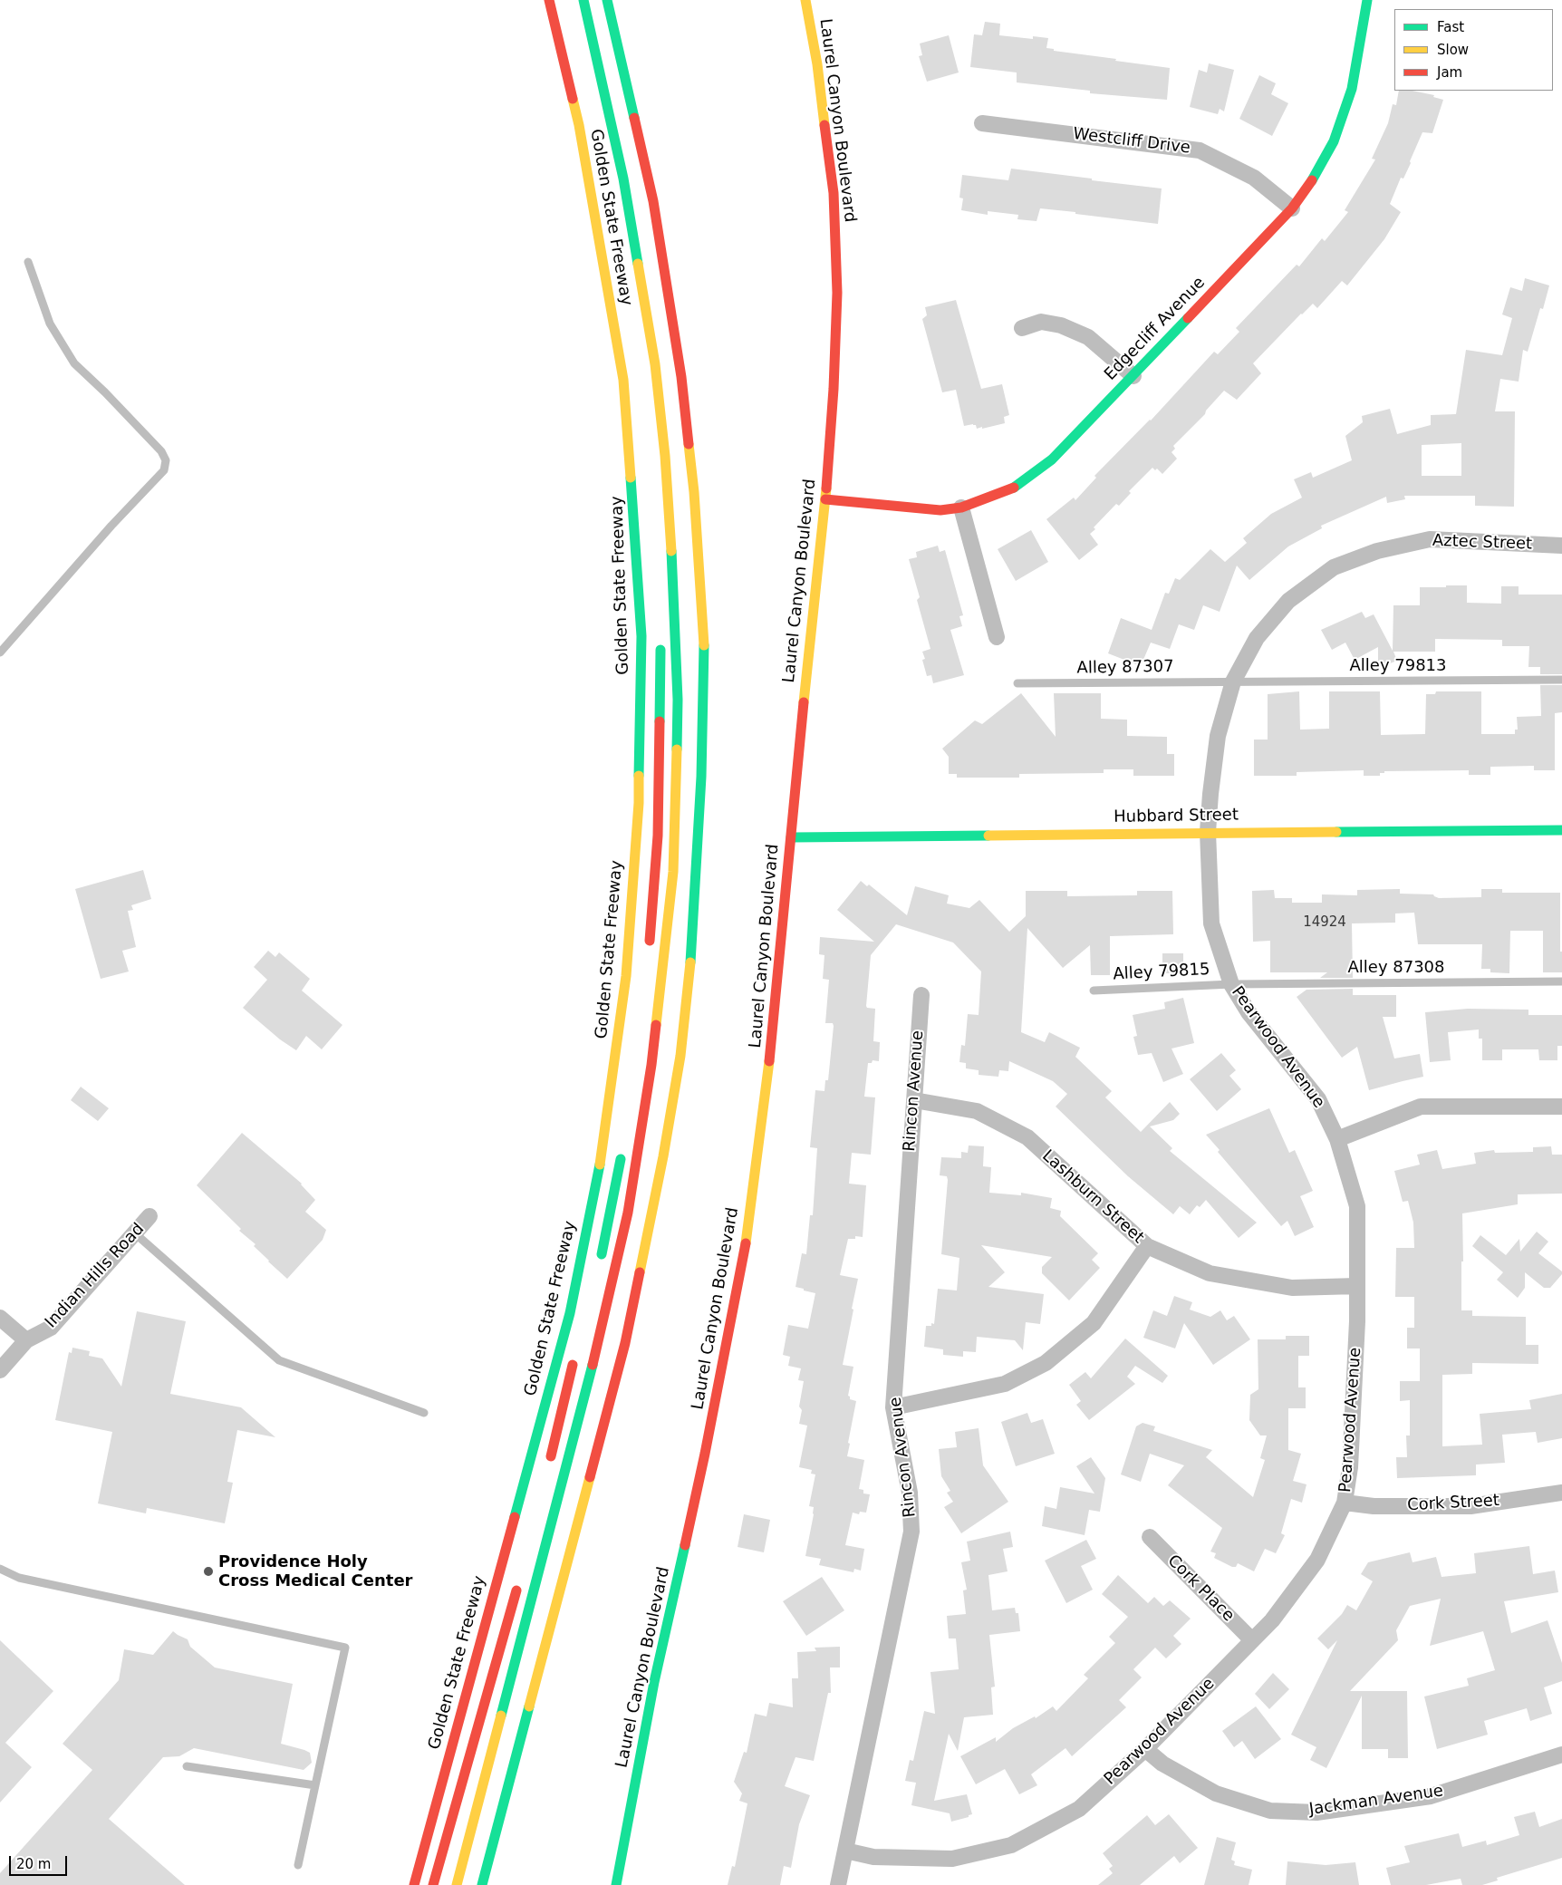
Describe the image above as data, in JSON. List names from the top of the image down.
{
  "streets": {
    "main road": [
      "Laurel Canyon Boulevard",
      "Golden State Freeway",
      "Edgecliff Avenue",
      "Hubbard Street"
    ],
    "street": [
      "Westcliff Drive",
      "Aztec Street",
      "Pearwood Avenue",
      "Rincon Avenue",
      "Lashburn Street",
      "Indian Hills Road",
      "Cork Street",
      "Cork Place",
      "Jackman Avenue"
    ],
    "lane": [
      "Alley 79813",
      "Alley 87307",
      "Alley 87308",
      "Alley 79815"
    ]
  },
  "crossings": [
    ["Laurel Canyon Boulevard", "Edgecliff Avenue"],
    ["Laurel Canyon Boulevard", "Hubbard Street"],
    ["Westcliff Drive", "Edgecliff Avenue"],
    ["Aztec Street", "Alley 79813"],
    ["Aztec Street", "Alley 87307"],
    ["Aztec Street", "Hubbard Street"],
    ["Aztec Street", "Pearwood Avenue"],
    ["Alley 79813", "Alley 87307"],
    ["Hubbard Street", "Pearwood Avenue"],
    ["Alley 87308", "Alley 79815"],
    ["Alley 87308", "Pearwood Avenue"],
    ["Alley 79815", "Pearwood Avenue"],
    ["Pearwood Avenue", "Rincon Avenue"],
    ["Pearwood Avenue", "Lashburn Street"],
    ["Pearwood Avenue", "Cork Street"],
    ["Pearwood Avenue", "Cork Place"],
    ["Pearwood Avenue", "Jackman Avenue"],
    ["Rincon Avenue", "Lashburn Street"]
  ],
  "places": ["Providence Holy Cross Medical Center"],
  "house_numbers": ["14924"],
  "legend": ["Fast", "Slow", "Jam"],
  "scale_bar": "20 m"
}
